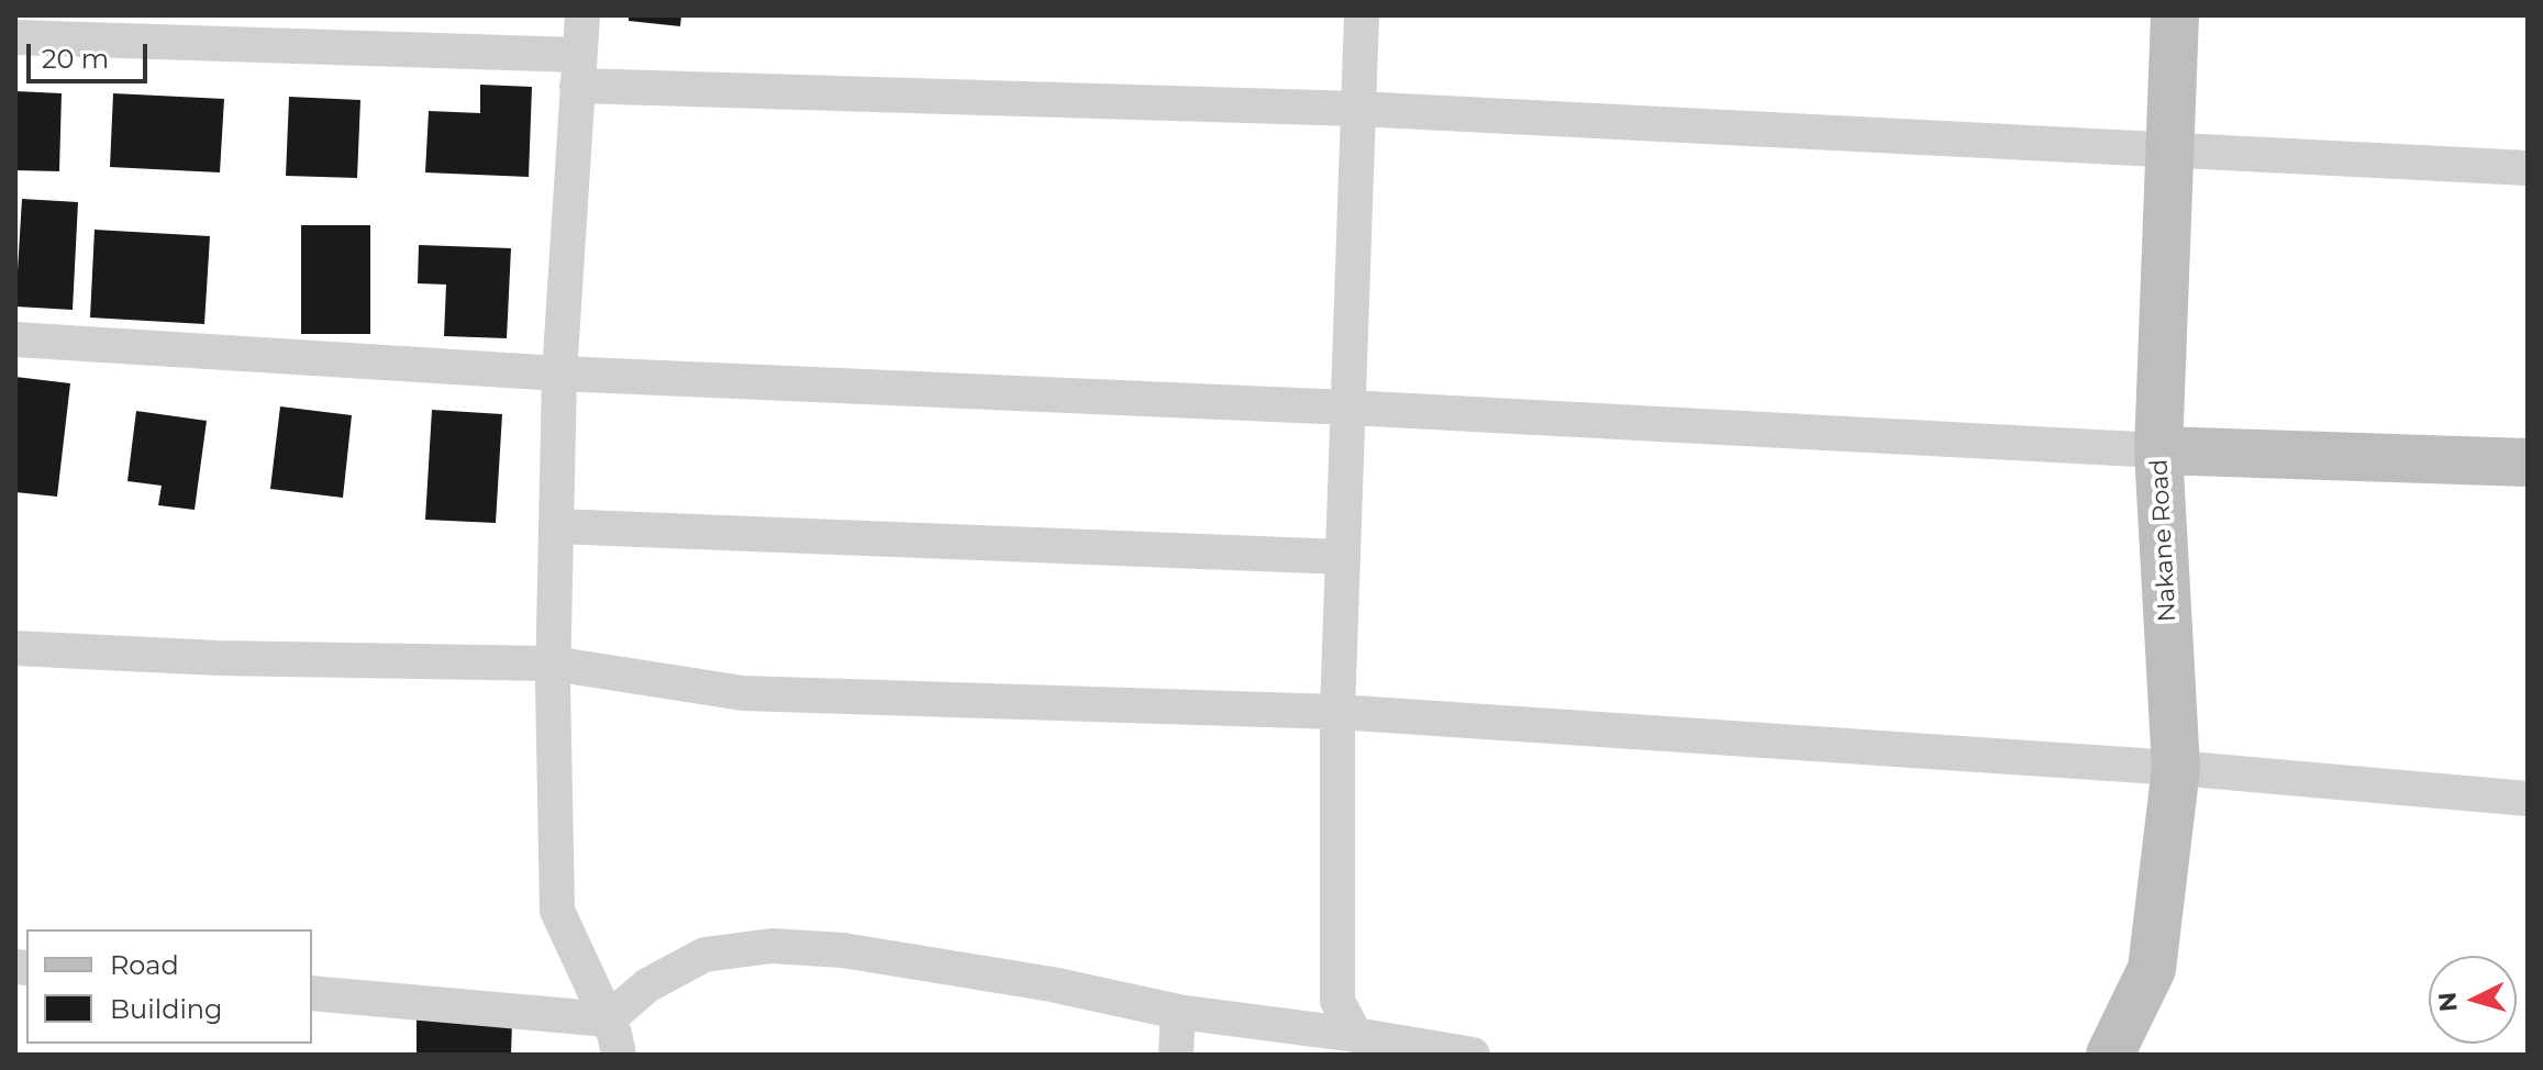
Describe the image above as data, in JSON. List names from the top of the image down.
{
  "streets": {
    "street": ["Nakane Road"]
  },
  "legend": ["Road", "Building"],
  "scale_bar": "20 m",
  "north": "left"
}
